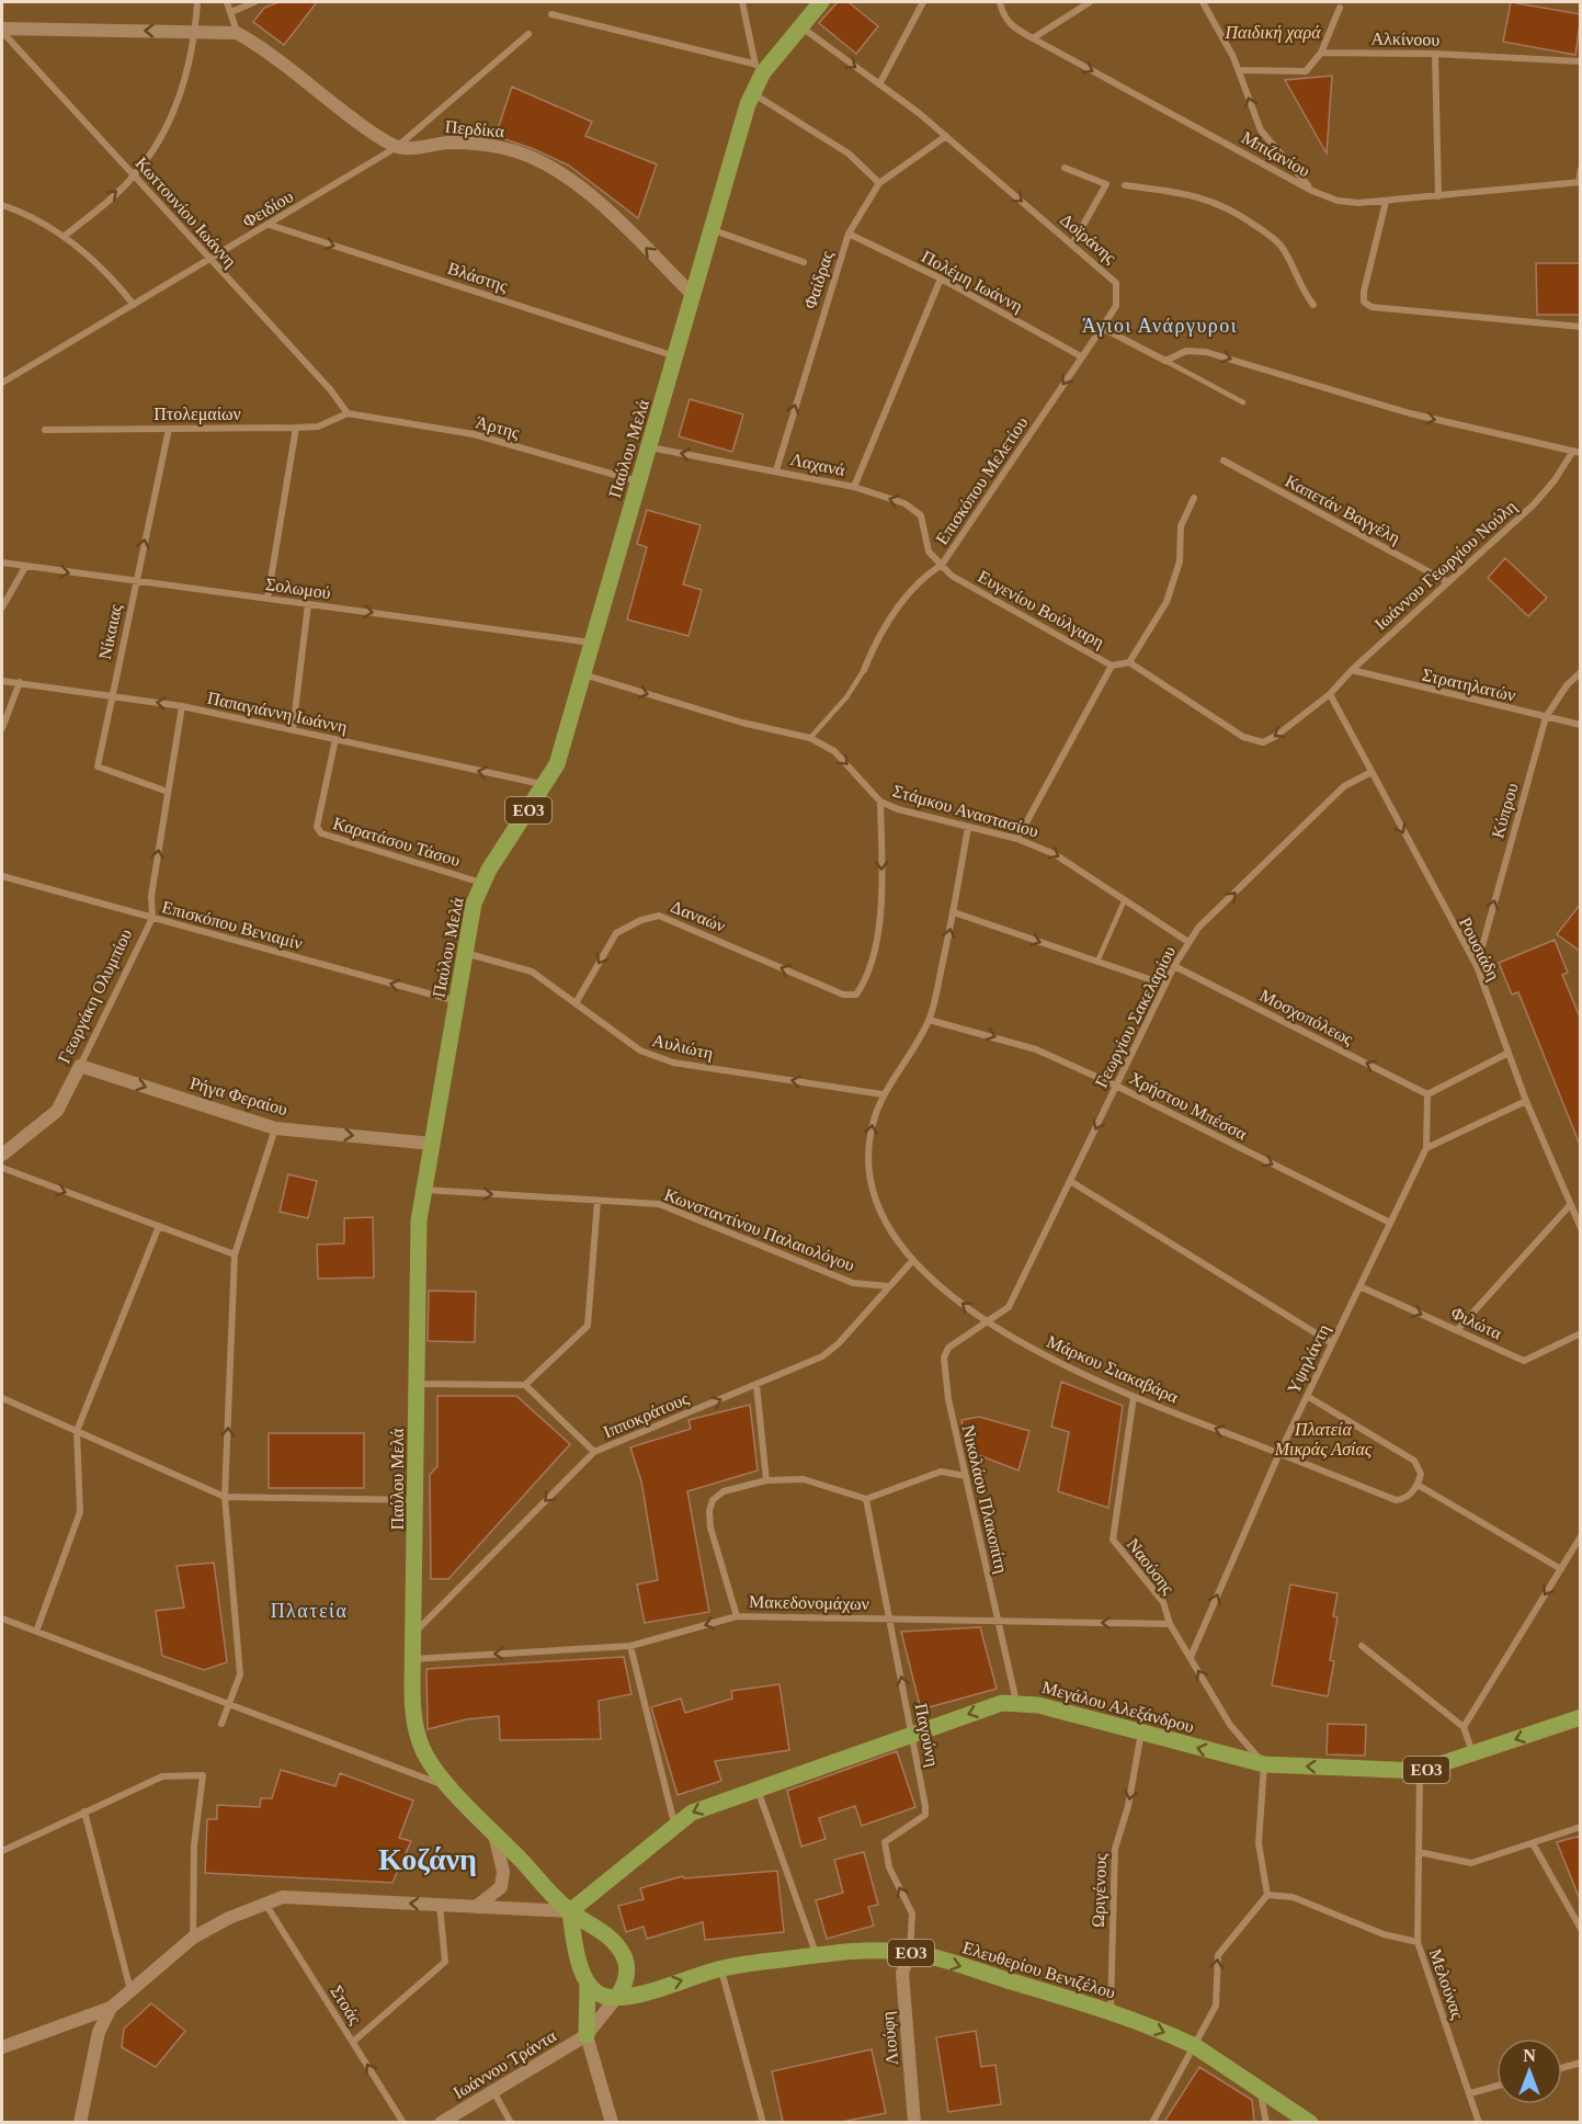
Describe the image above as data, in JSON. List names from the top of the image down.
{
  "streets": {
    "main road": [
      "Παύλου Μελά",
      "ΕΟ3",
      "Μεγάλου Αλεξάνδρου",
      "Ελευθερίου Βενιζέλου"
    ],
    "street": [
      "Αλκίνοου",
      "Περδίκα",
      "Μπιζανίου",
      "Φειδίου",
      "Κωττουνίου Ιωάννη",
      "Δοϊράνης",
      "Βλάστης",
      "Φαίδρας",
      "Πολέμη Ιωάννη",
      "Πτολεμαίων",
      "Άρτης",
      "Λαχανά",
      "Επισκόπου Μελετίου",
      "Καπετάν Βαγγέλη",
      "Ιωάννου Γεωργίου Νούλη",
      "Σολωμού",
      "Ευγενίου Βούλγαρη",
      "Νίκαιας",
      "Στρατηλατών",
      "Παπαγιάννη Ιωάννη",
      "Στάμκου Αναστασίου",
      "Κύπρου",
      "Καρατάσου Τάσου",
      "Δαναών",
      "Επισκόπου Βενιαμίν",
      "Ρουσιάδη",
      "Γεωργάκη Ολυμπίου",
      "Γεωργίου Σακελαρίου",
      "Μοσχοπόλεως",
      "Αυλιώτη",
      "Ρήγα Φεραίου",
      "Χρήστου Μπέσσα",
      "Κωνσταντίνου Παλαιολόγου",
      "Φιλώτα",
      "Υψηλάντη",
      "Μάρκου Σιακαβάρα",
      "Ιπποκράτους",
      "Νικολάου Πλακοπίτη",
      "Ναούσης",
      "Μακεδονομάχων",
      "Παγούνη",
      "Ωριγένους",
      "Μελούνας",
      "Στοάς",
      "Λιούφη",
      "Ιωάννου Τράντα"
    ]
  },
  "crossings": [
    ["Περδίκα", "Φειδίου"],
    ["Περδίκα", "Παύλου Μελά"],
    ["Φειδίου", "Κωττουνίου Ιωάννη"],
    ["Φειδίου", "Βλάστης"],
    ["Κωττουνίου Ιωάννη", "Πτολεμαίων"],
    ["Κωττουνίου Ιωάννη", "Άρτης"],
    ["Δοϊράνης", "Φαίδρας"],
    ["Δοϊράνης", "Παύλου Μελά"],
    ["Δοϊράνης", "Επισκόπου Μελετίου"],
    ["Βλάστης", "Παύλου Μελά"],
    ["Φαίδρας", "Πολέμη Ιωάννη"],
    ["Φαίδρας", "Λαχανά"],
    ["Πολέμη Ιωάννη", "Επισκόπου Μελετίου"],
    ["Πτολεμαίων", "Άρτης"],
    ["Πτολεμαίων", "Νίκαιας"],
    ["Άρτης", "Παύλου Μελά"],
    ["Παύλου Μελά", "Λαχανά"],
    ["Παύλου Μελά", "Σολωμού"],
    ["Παύλου Μελά", "Παπαγιάννη Ιωάννη"],
    ["Παύλου Μελά", "ΕΟ3"],
    ["Παύλου Μελά", "Στάμκου Αναστασίου"],
    ["Παύλου Μελά", "Καρατάσου Τάσου"],
    ["Παύλου Μελά", "Επισκόπου Βενιαμίν"],
    ["Παύλου Μελά", "Αυλιώτη"],
    ["Παύλου Μελά", "Ρήγα Φεραίου"],
    ["Παύλου Μελά", "Κωνσταντίνου Παλαιολόγου"],
    ["Παύλου Μελά", "Ιπποκράτους"],
    ["Παύλου Μελά", "Μακεδονομάχων"],
    ["Παύλου Μελά", "Μεγάλου Αλεξάνδρου"],
    ["Λαχανά", "Επισκόπου Μελετίου"],
    ["Λαχανά", "Ευγενίου Βούλγαρη"],
    ["Επισκόπου Μελετίου", "Ευγενίου Βούλγαρη"],
    ["Επισκόπου Μελετίου", "Στάμκου Αναστασίου"],
    ["Καπετάν Βαγγέλη", "Ιωάννου Γεωργίου Νούλη"],
    ["Ιωάννου Γεωργίου Νούλη", "Στρατηλατών"],
    ["Ιωάννου Γεωργίου Νούλη", "Ρουσιάδη"],
    ["Σολωμού", "Νίκαιας"],
    ["Νίκαιας", "Παπαγιάννη Ιωάννη"],
    ["Νίκαιας", "Γεωργάκη Ολυμπίου"],
    ["Στρατηλατών", "Κύπρου"],
    ["Παπαγιάννη Ιωάννη", "Καρατάσου Τάσου"],
    ["Παπαγιάννη Ιωάννη", "Γεωργάκη Ολυμπίου"],
    ["ΕΟ3", "Μεγάλου Αλεξάνδρου"],
    ["ΕΟ3", "Ελευθερίου Βενιζέλου"],
    ["Στάμκου Αναστασίου", "Δαναών"],
    ["Στάμκου Αναστασίου", "Γεωργίου Σακελαρίου"],
    ["Στάμκου Αναστασίου", "Μάρκου Σιακαβάρα"],
    ["Κύπρου", "Ρουσιάδη"],
    ["Δαναών", "Αυλιώτη"],
    ["Επισκόπου Βενιαμίν", "Γεωργάκη Ολυμπίου"],
    ["Ρουσιάδη", "Γεωργίου Σακελαρίου"],
    ["Γεωργάκη Ολυμπίου", "Ρήγα Φεραίου"],
    ["Γεωργίου Σακελαρίου", "Μοσχοπόλεως"],
    ["Γεωργίου Σακελαρίου", "Χρήστου Μπέσσα"],
    ["Γεωργίου Σακελαρίου", "Μάρκου Σιακαβάρα"],
    ["Γεωργίου Σακελαρίου", "Νικολάου Πλακοπίτη"],
    ["Μοσχοπόλεως", "Υψηλάντη"],
    ["Αυλιώτη", "Μάρκου Σιακαβάρα"],
    ["Χρήστου Μπέσσα", "Υψηλάντη"],
    ["Χρήστου Μπέσσα", "Μάρκου Σιακαβάρα"],
    ["Κωνσταντίνου Παλαιολόγου", "Ιπποκράτους"],
    ["Φιλώτα", "Υψηλάντη"],
    ["Υψηλάντη", "Μάρκου Σιακαβάρα"],
    ["Υψηλάντη", "Ναούσης"],
    ["Μάρκου Σιακαβάρα", "Ιπποκράτους"],
    ["Μάρκου Σιακαβάρα", "Νικολάου Πλακοπίτη"],
    ["Μάρκου Σιακαβάρα", "Ναούσης"],
    ["Νικολάου Πλακοπίτη", "Μακεδονομάχων"],
    ["Νικολάου Πλακοπίτη", "Μεγάλου Αλεξάνδρου"],
    ["Ναούσης", "Μακεδονομάχων"],
    ["Ναούσης", "Μεγάλου Αλεξάνδρου"],
    ["Μακεδονομάχων", "Παγούνη"],
    ["Μεγάλου Αλεξάνδρου", "Παγούνη"],
    ["Μεγάλου Αλεξάνδρου", "Ωριγένους"],
    ["Μεγάλου Αλεξάνδρου", "Μελούνας"],
    ["Παγούνη", "Ελευθερίου Βενιζέλου"],
    ["Παγούνη", "Λιούφη"],
    ["Ωριγένους", "Ελευθερίου Βενιζέλου"],
    ["Ελευθερίου Βενιζέλου", "Λιούφη"]
  ],
  "one_way": [
    "Περδίκα",
    "Μπιζανίου",
    "Δοϊράνης",
    "Βλάστης",
    "Φαίδρας",
    "Λαχανά",
    "Επισκόπου Μελετίου",
    "Σολωμού",
    "Νίκαιας",
    "Παπαγιάννη Ιωάννη",
    "Στάμκου Αναστασίου",
    "Κύπρου",
    "Επισκόπου Βενιαμίν",
    "Ρουσιάδη",
    "Μοσχοπόλεως",
    "Αυλιώτη",
    "Ρήγα Φεραίου",
    "Χρήστου Μπέσσα",
    "Κωνσταντίνου Παλαιολόγου",
    "Φιλώτα",
    "Υψηλάντη",
    "Μάρκου Σιακαβάρα",
    "Μακεδονομάχων",
    "Μεγάλου Αλεξάνδρου",
    "Παγούνη",
    "Ωριγένους",
    "Ελευθερίου Βενιζέλου",
    "Στοάς"
  ],
  "districts": ["Άγιοι Ανάργυροι", "Πλατεία", "Κοζάνη"],
  "parks": ["Παιδική χαρά", "Πλατεία Μικράς Ασίας"],
  "north": "top"
}
